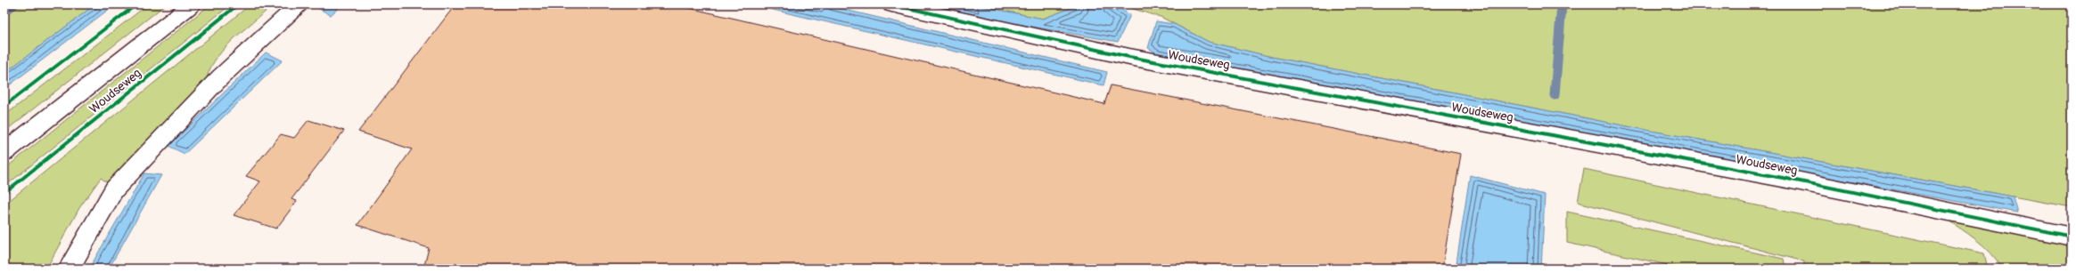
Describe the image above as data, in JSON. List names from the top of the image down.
{
  "streets": {
    "street": ["Woudseweg"]
  }
}
